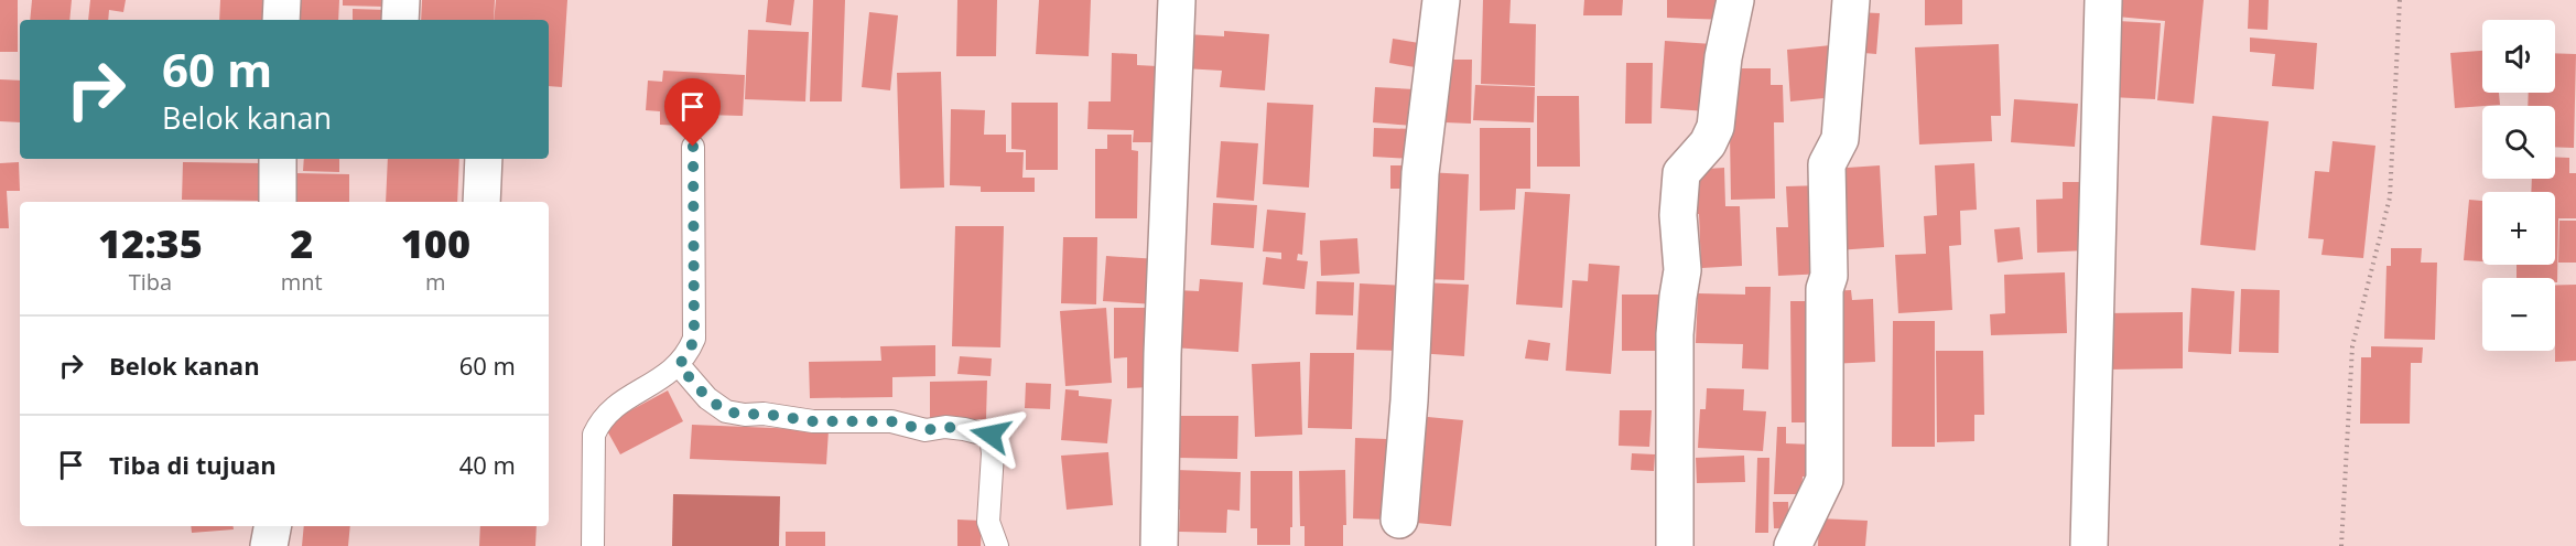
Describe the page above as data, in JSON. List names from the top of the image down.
{
  "page": {
    "map_buttons": ["+", "−"],
    "turn": ["60 m", "Belok kanan"],
    "eta": [
      "12:35",
      "Tiba",
      "2",
      "mnt",
      "100",
      "m"
    ],
    "list": [
      {
        "name": "Belok kanan",
        "value": "60 m"
      },
      {
        "name": "Tiba di tujuan",
        "value": "40 m"
      }
    ]
  }
}
